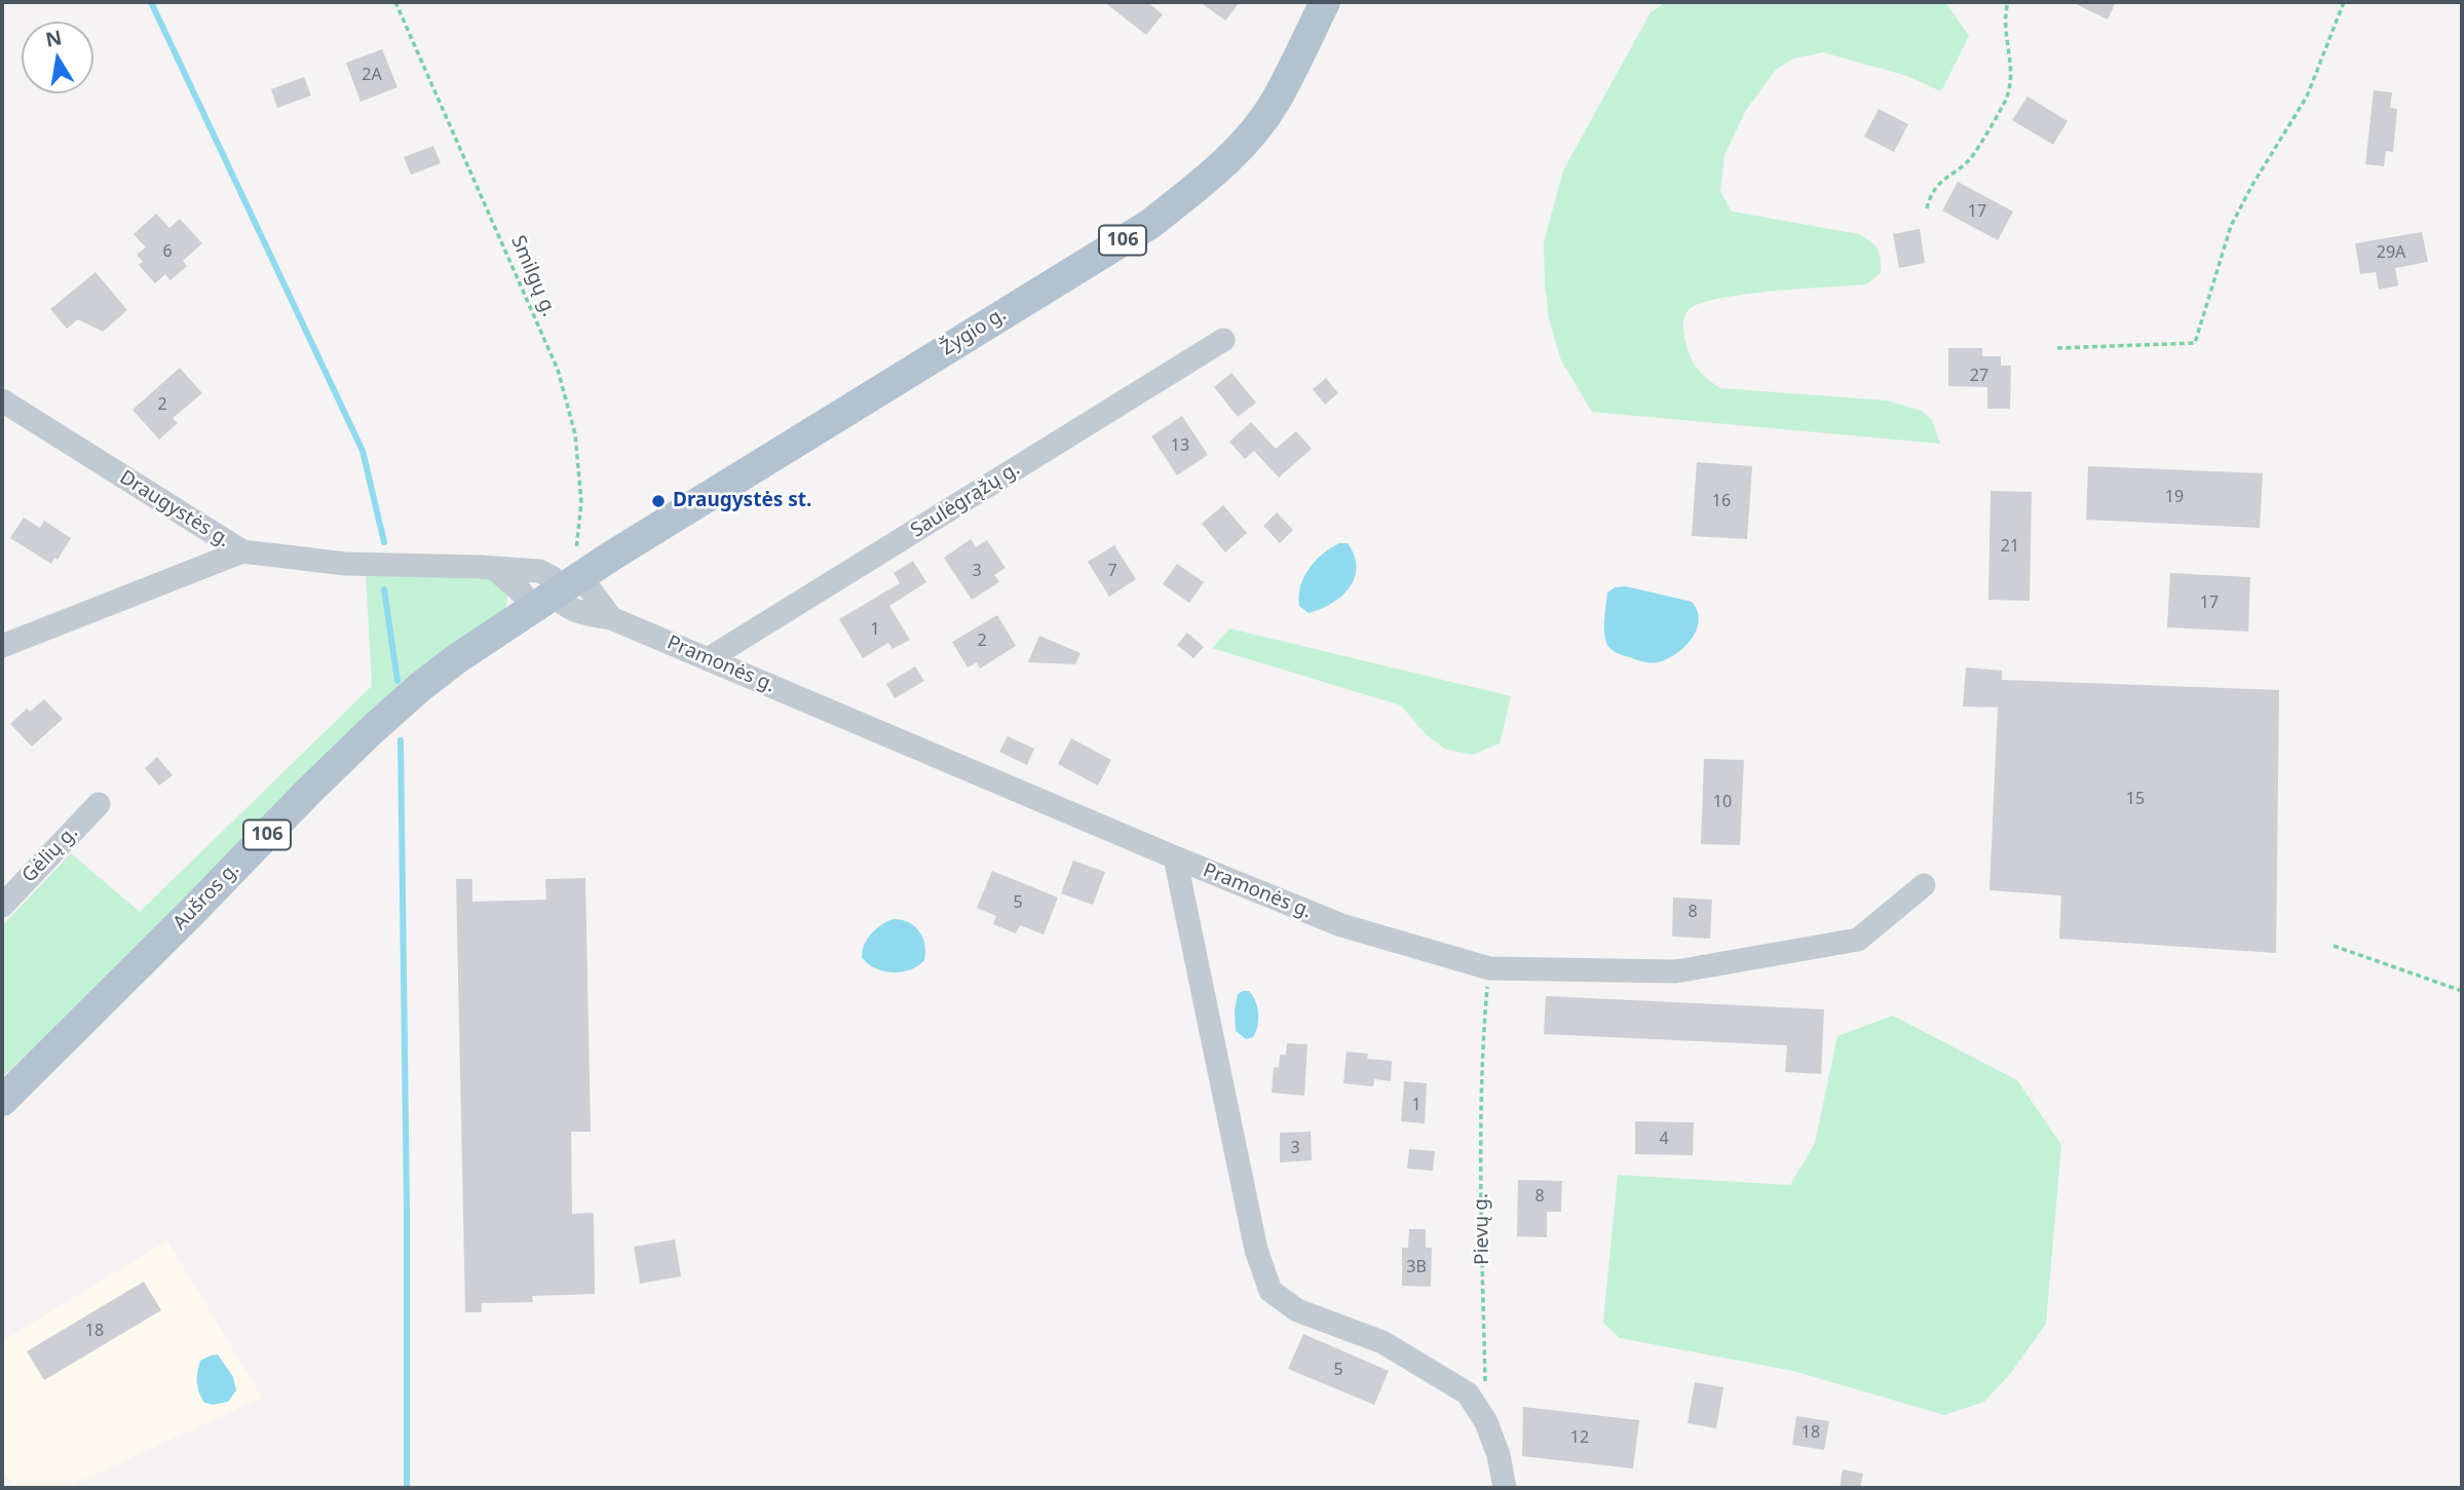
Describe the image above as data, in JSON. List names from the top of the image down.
{
  "streets": {
    "main road": ["106", "Žygio g.", "Aušros g."],
    "street": [
      "Saulėgrąžų g.",
      "Draugystės g.",
      "Pramonės g.",
      "Gėlių g."
    ],
    "path": ["Smilgų g.", "Pievų g."]
  },
  "crossings": [
    ["Smilgų g.", "Žygio g."],
    ["Smilgų g.", "Draugystės g."],
    ["Smilgų g.", "Pramonės g."],
    ["Smilgų g.", "Aušros g."],
    ["Žygio g.", "Draugystės g."],
    ["Žygio g.", "Pramonės g."],
    ["Žygio g.", "Aušros g."],
    ["Saulėgrąžų g.", "Pramonės g."],
    ["Draugystės g.", "Pramonės g."],
    ["Draugystės g.", "Aušros g."],
    ["Pramonės g.", "Aušros g."],
    ["Pramonės g.", "Pievų g."]
  ],
  "places": ["Draugystės st."],
  "house_numbers": [
    "2A",
    "17",
    "6",
    "29A",
    "27",
    "2",
    "13",
    "19",
    "16",
    "21",
    "3",
    "7",
    "17",
    "1",
    "2",
    "15",
    "10",
    "5",
    "8",
    "1",
    "4",
    "3",
    "8",
    "3B",
    "18",
    "5",
    "18",
    "12"
  ],
  "north": "top"
}
